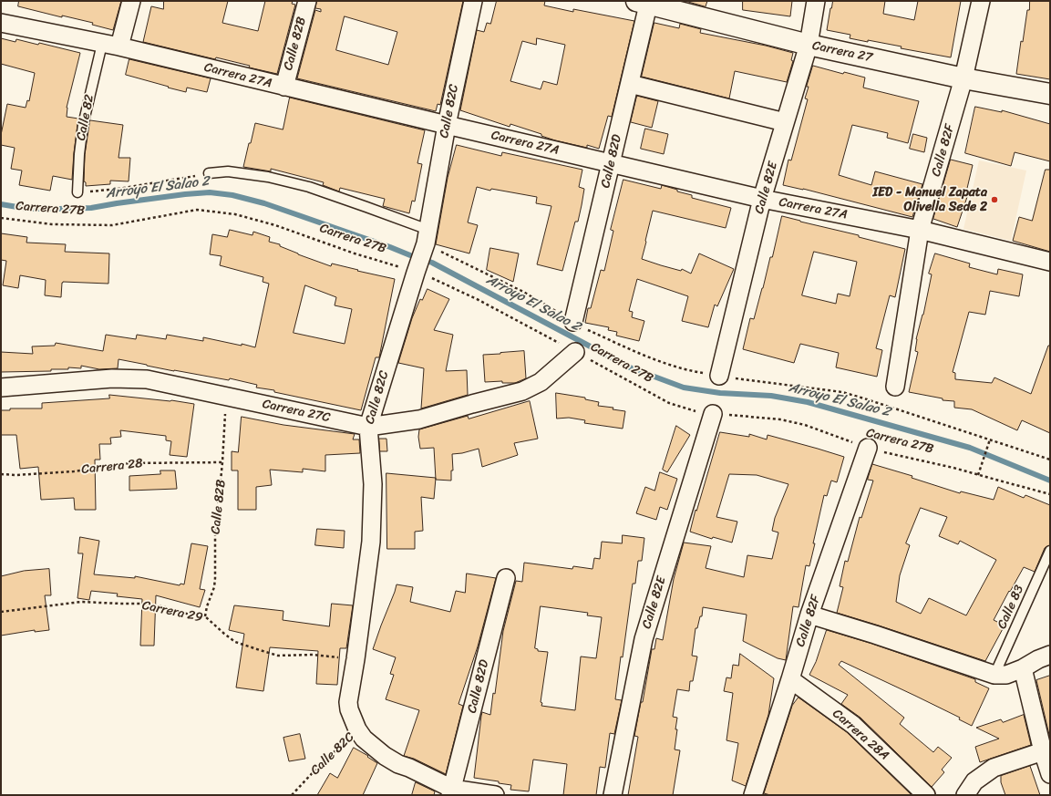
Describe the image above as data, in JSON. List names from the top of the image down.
{
  "streets": {
    "street": [
      "Calle 82B",
      "Carrera 27",
      "Carrera 27A",
      "Calle 82C",
      "Calle 82F",
      "Calle 82D",
      "Calle 82E",
      "Carrera 27C",
      "Carrera 28A"
    ],
    "lane": ["Calle 82", "Calle 83"],
    "path": ["Carrera 27B", "Carrera 28", "Carrera 29"]
  },
  "crossings": [
    ["Calle 82B", "Carrera 27A"],
    ["Calle 82B", "Carrera 27C"],
    ["Calle 82B", "Carrera 28"],
    ["Calle 82B", "Carrera 29"],
    ["Carrera 27", "Calle 82F"],
    ["Carrera 27", "Calle 82D"],
    ["Carrera 27", "Calle 82E"],
    ["Carrera 27A", "Calle 82C"],
    ["Carrera 27A", "Calle 82"],
    ["Carrera 27A", "Calle 82F"],
    ["Carrera 27A", "Calle 82D"],
    ["Carrera 27A", "Calle 82E"],
    ["Calle 82C", "Carrera 27B"],
    ["Calle 82C", "Carrera 27C"],
    ["Calle 82C", "Carrera 29"],
    ["Calle 82", "Carrera 27B"],
    ["Calle 82F", "Carrera 27B"],
    ["Calle 82F", "Carrera 28A"],
    ["Calle 82E", "Carrera 27B"],
    ["Carrera 27B", "Carrera 27C"]
  ],
  "water": ["Arroyo El Salao 2"],
  "places": ["IED - Manuel Zapata Olivella Sede 2"]
}
